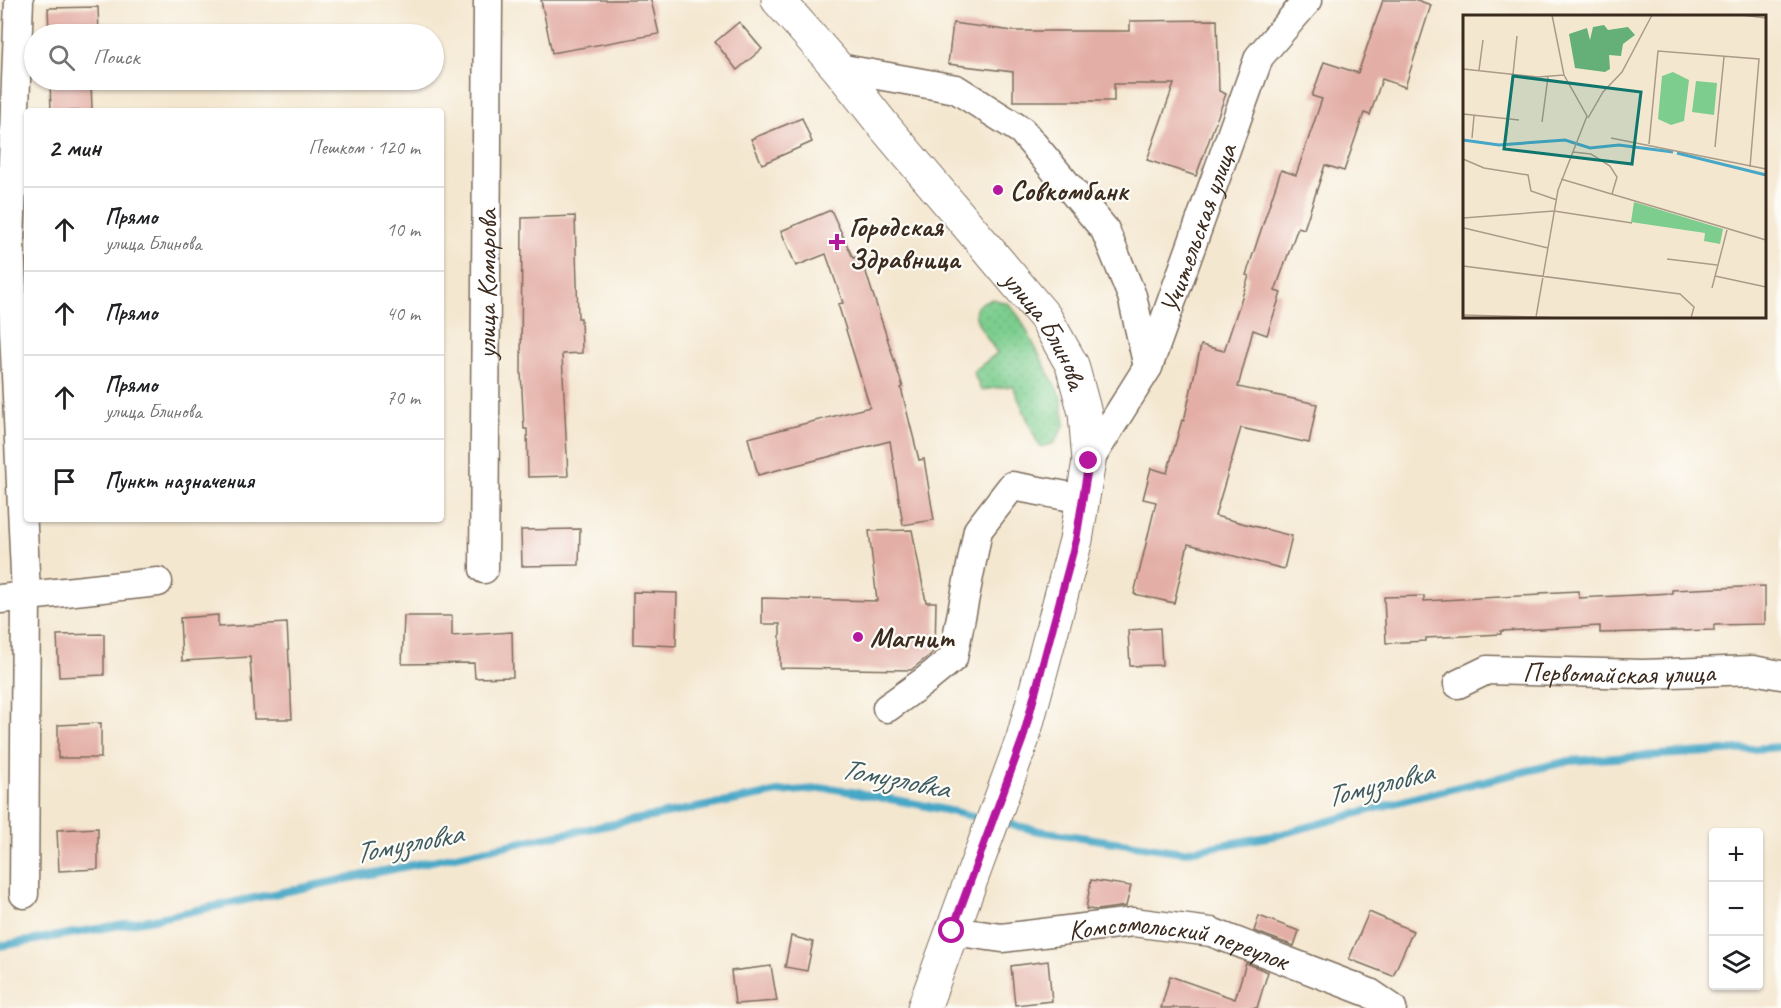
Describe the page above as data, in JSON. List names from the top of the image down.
{
  "streets": {
    "main road": ["улица Блинова"],
    "street": [
      "Учительская улица",
      "улица Комарова",
      "Первомайская улица",
      "Комсомольский переулок"
    ]
  },
  "crossings": [
    ["Учительская улица", "улица Блинова"],
    ["улица Блинова", "Комсомольский переулок"]
  ],
  "water": ["Томузловка"],
  "places": {
    "other": ["Совкомбанк", "Магнит"],
    "health": ["Городская Здравница"]
  },
  "page": {
    "search": "Поиск",
    "heading": ["2 мин", "Пешком · 120 m"],
    "list": [
      ["Прямо", "улица Блинова", "10 m"],
      ["Прямо", "40 m"],
      ["Прямо", "улица Блинова", "70 m"],
      "Пункт назначения"
    ],
    "map_buttons": ["+", "−"]
  }
}
